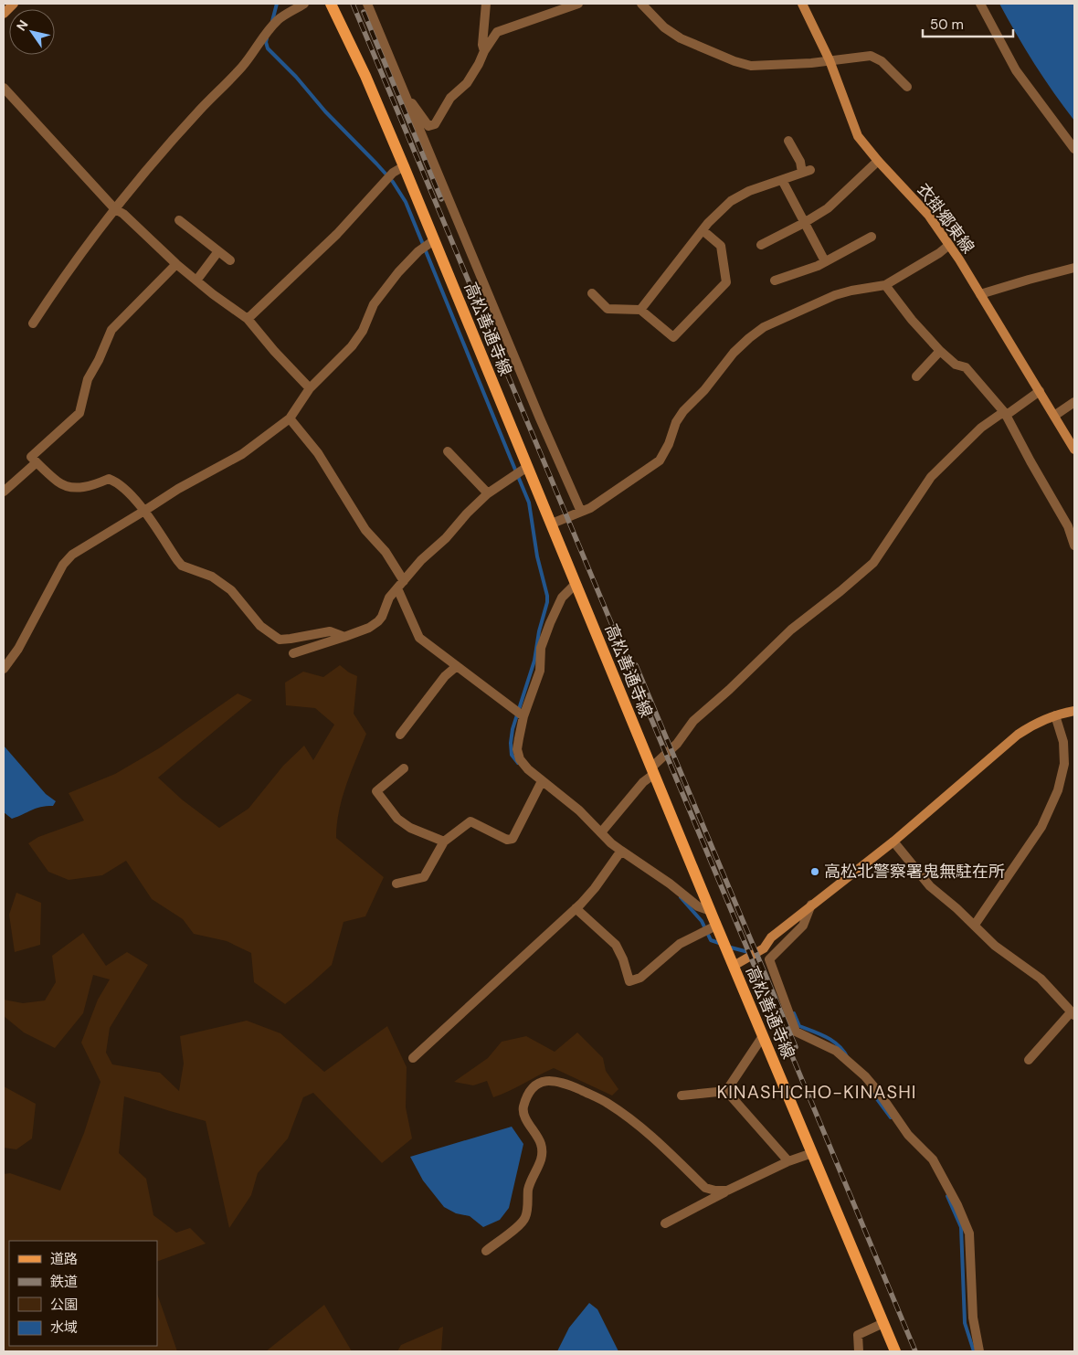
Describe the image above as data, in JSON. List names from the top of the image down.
{
  "streets": {
    "main road": ["衣掛郷東線", "高松善通寺線"]
  },
  "districts": ["KINASHICHO-KINASHI"],
  "places": ["高松北警察署鬼無駐在所"],
  "legend": [
    "道路",
    "鉄道",
    "公園",
    "水域"
  ],
  "scale_bar": "50 m",
  "north": "top left"
}
